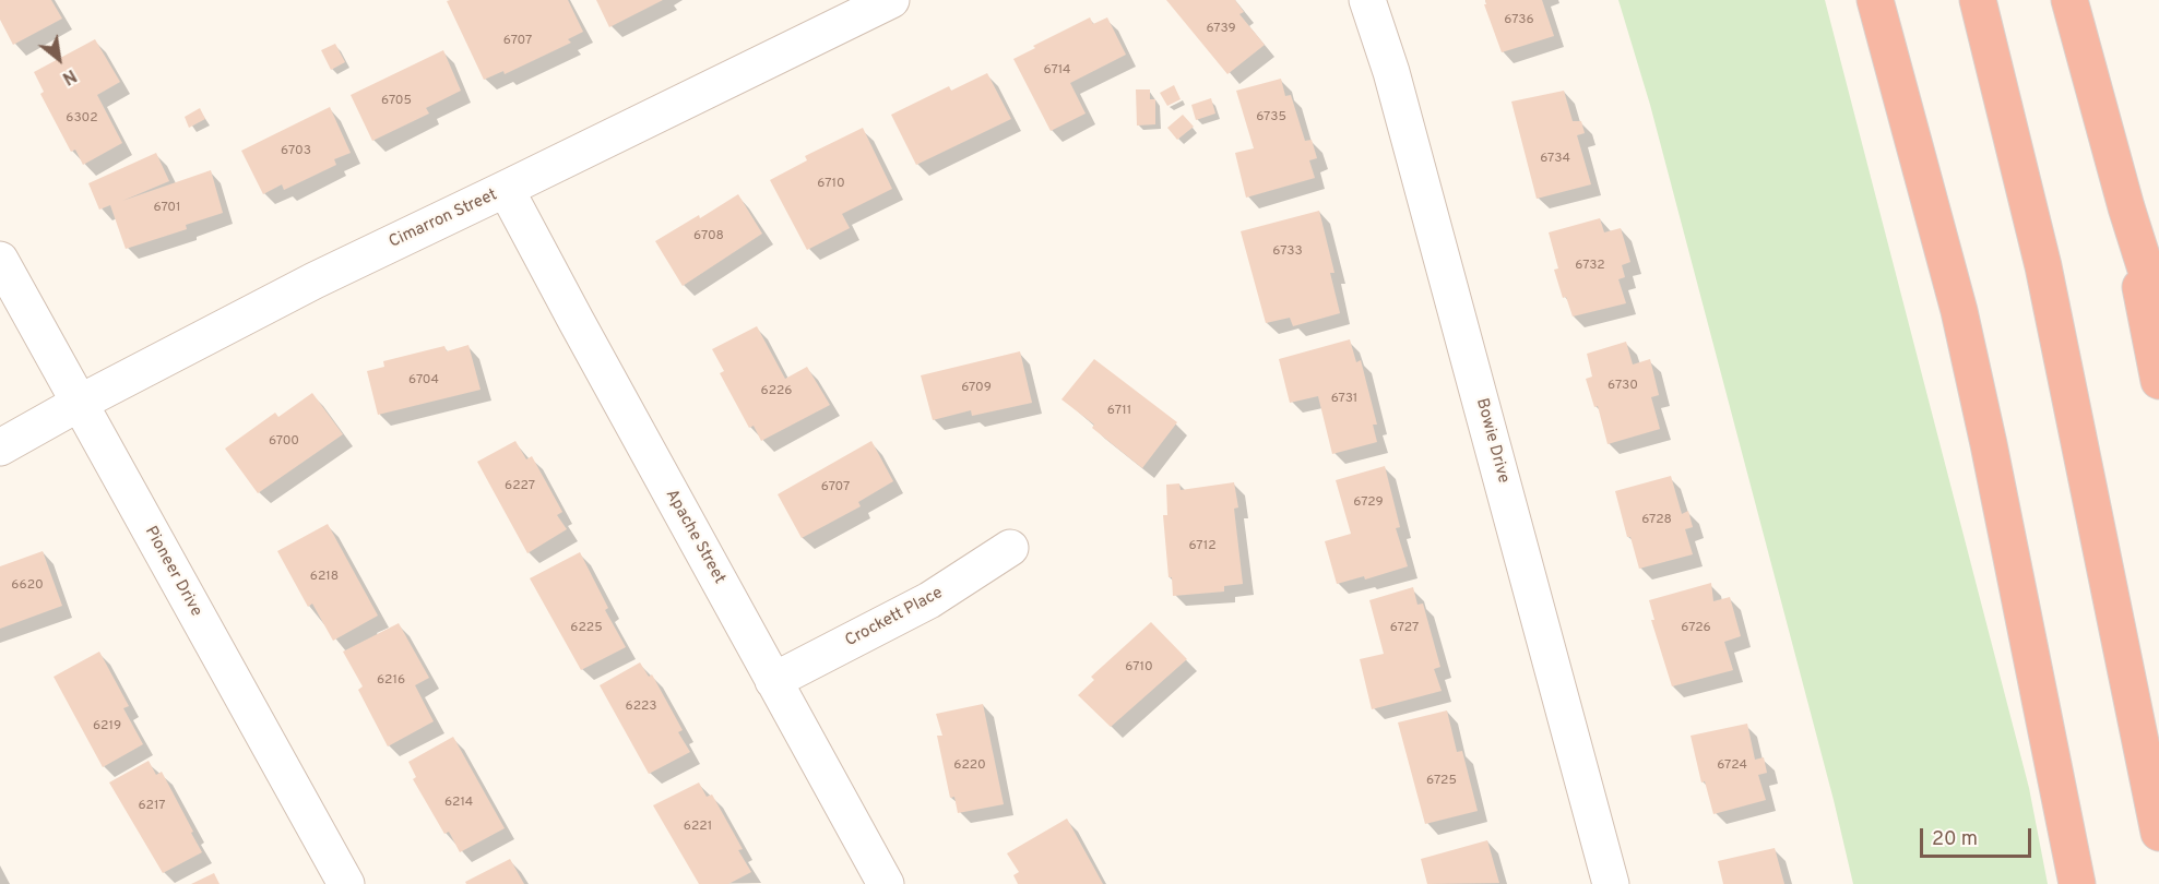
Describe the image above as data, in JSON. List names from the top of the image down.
{
  "streets": {
    "street": [
      "Cimarron Street",
      "Bowie Drive",
      "Apache Street",
      "Pioneer Drive",
      "Crockett Place"
    ]
  },
  "crossings": [
    ["Cimarron Street", "Apache Street"],
    ["Cimarron Street", "Pioneer Drive"],
    ["Apache Street", "Crockett Place"]
  ],
  "house_numbers": [
    "6736",
    "6739",
    "6707",
    "6714",
    "6705",
    "6735",
    "6302",
    "6703",
    "6734",
    "6710",
    "6701",
    "6708",
    "6733",
    "6732",
    "6704",
    "6730",
    "6709",
    "6226",
    "6731",
    "6711",
    "6700",
    "6227",
    "6707",
    "6729",
    "6728",
    "6712",
    "6218",
    "6620",
    "6225",
    "6727",
    "6726",
    "6710",
    "6216",
    "6223",
    "6219",
    "6220",
    "6724",
    "6725",
    "6214",
    "6217",
    "6221"
  ],
  "scale_bar": "20 m",
  "north": "bottom right"
}
